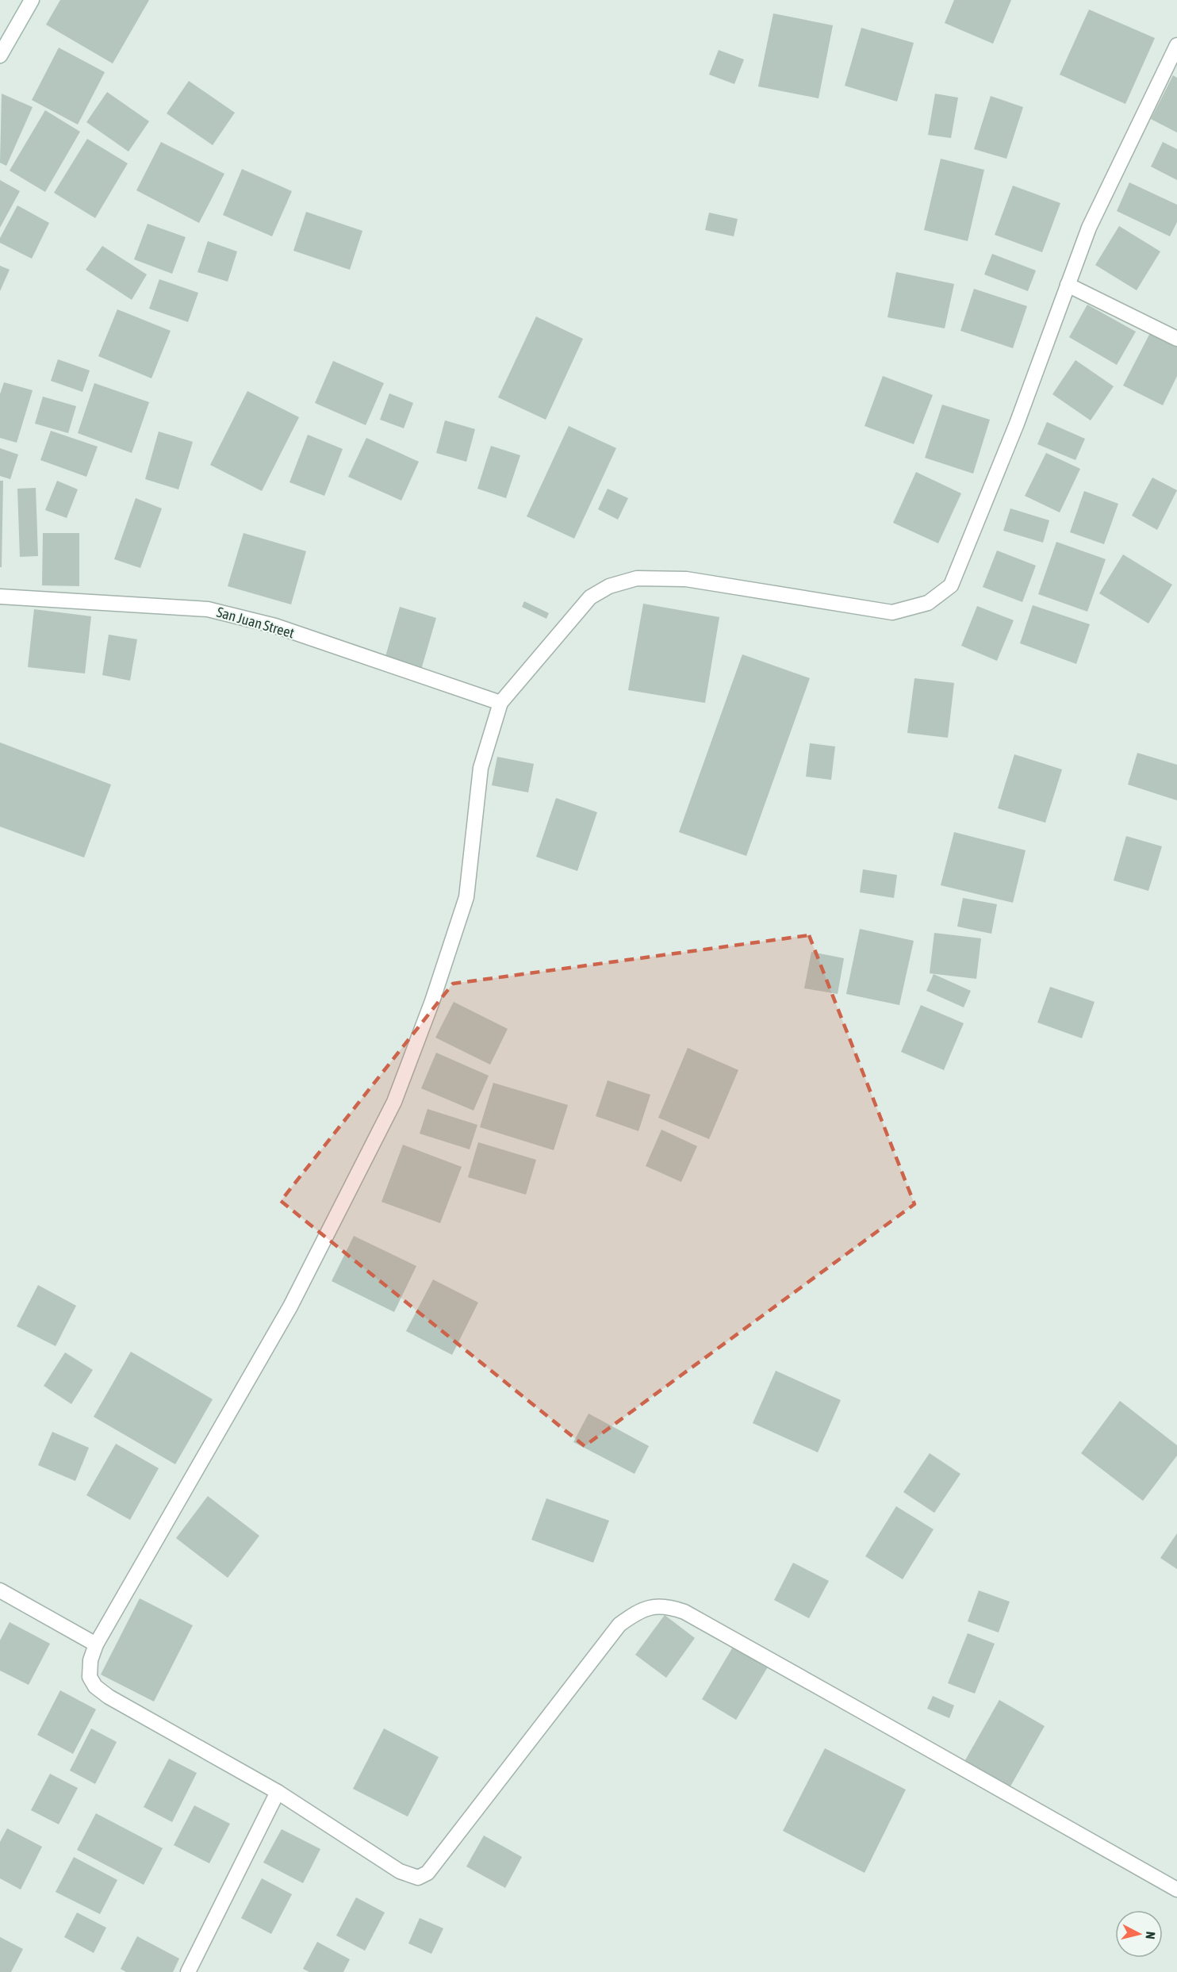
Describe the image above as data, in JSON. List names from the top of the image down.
{
  "streets": {
    "street": ["San Juan Street"]
  },
  "north": "right"
}
